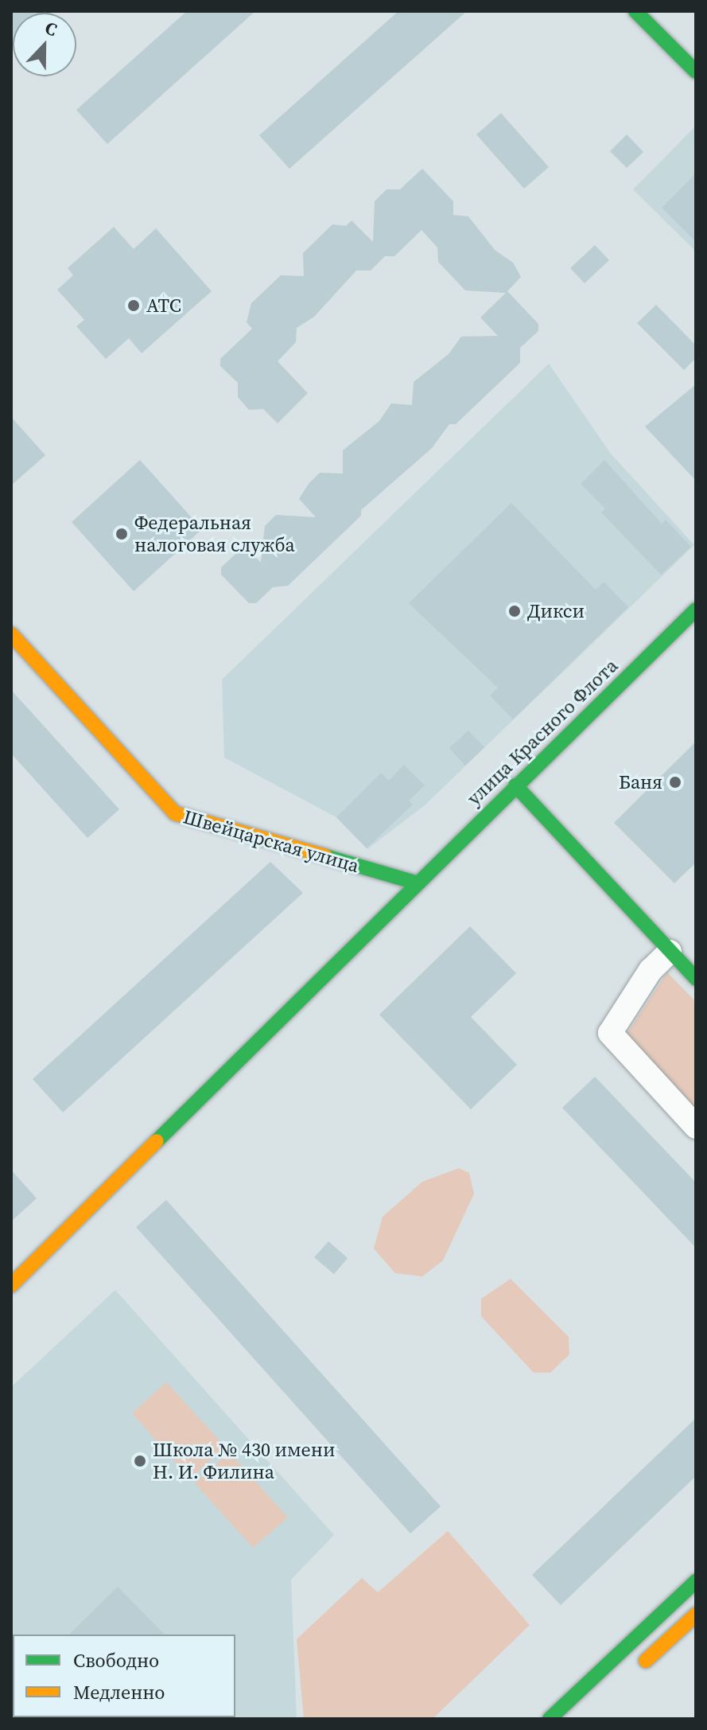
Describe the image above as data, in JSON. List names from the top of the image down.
{
  "streets": {
    "street": ["улица Красного Флота", "Швейцарская улица"]
  },
  "crossings": [
    ["улица Красного Флота", "Швейцарская улица"]
  ],
  "places": [
    "АТС",
    "Федеральная налоговая служба",
    "Дикси",
    "Баня",
    "Школа № 430 имени Н. И. Филина"
  ],
  "legend": ["Свободно", "Медленно"],
  "north": "top"
}
